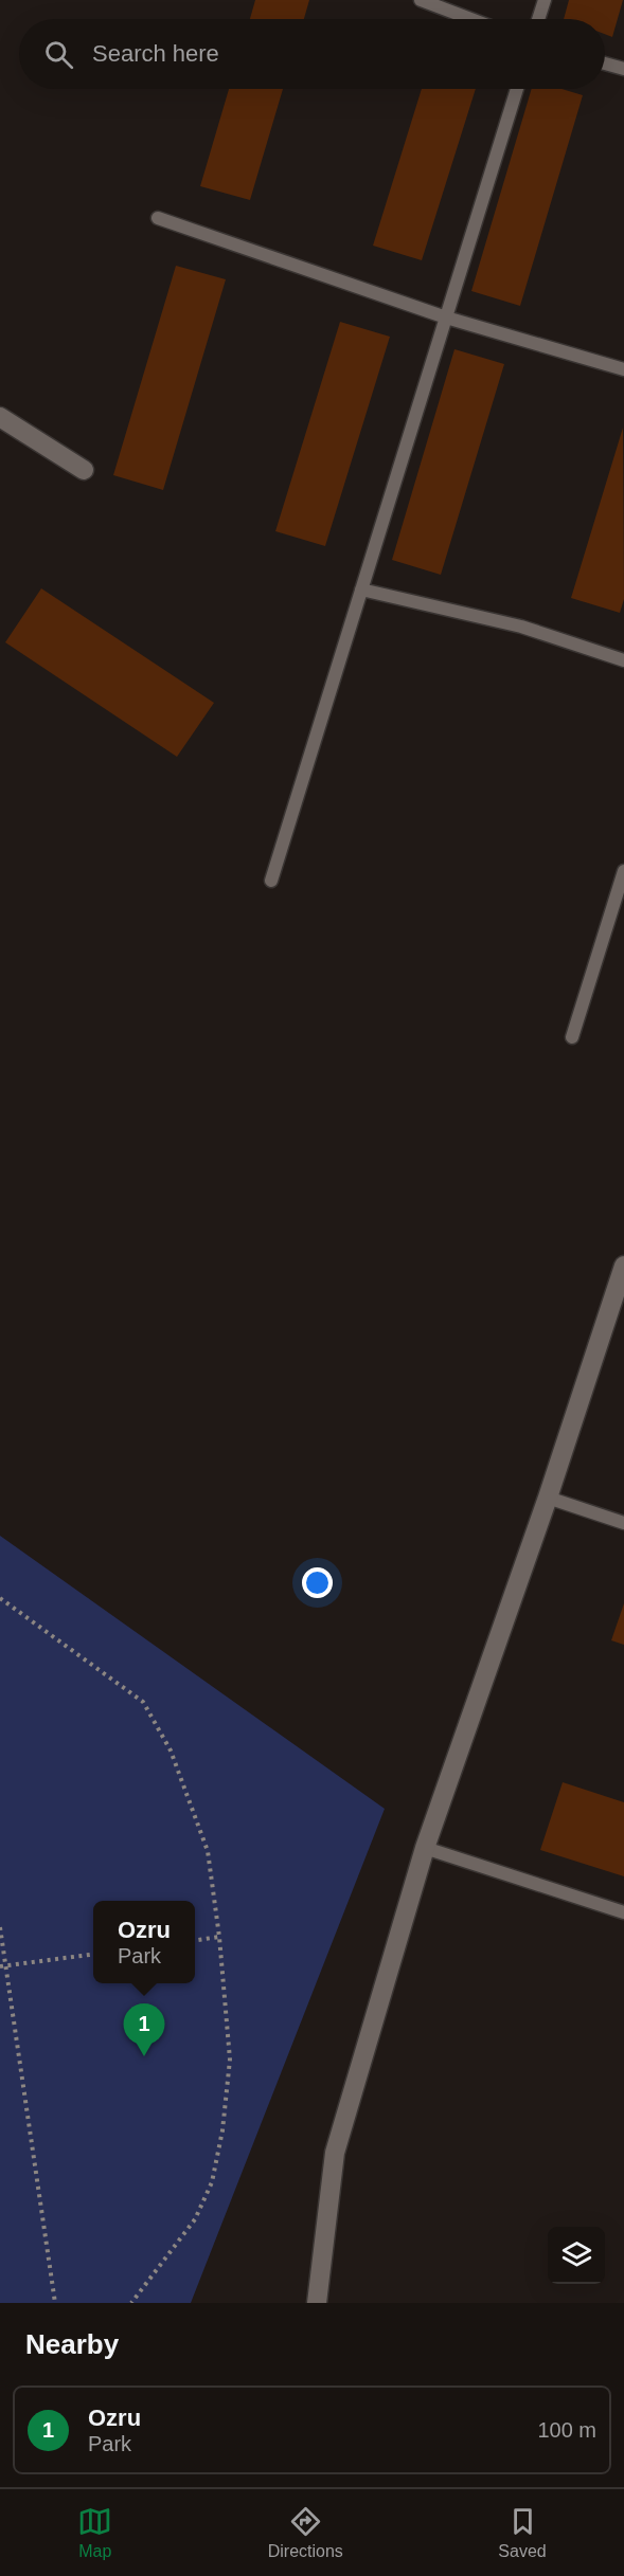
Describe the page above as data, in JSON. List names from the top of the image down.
{
  "page": {
    "search": "Search here",
    "popup": ["Ozru", "Park"],
    "pins": "1",
    "heading": "Nearby",
    "list": [
      {
        "mark": "1",
        "name": "Ozru",
        "note": "Park",
        "value": "100 m"
      }
    ],
    "nav": ["Map", "Directions", "Saved"]
  }
}
